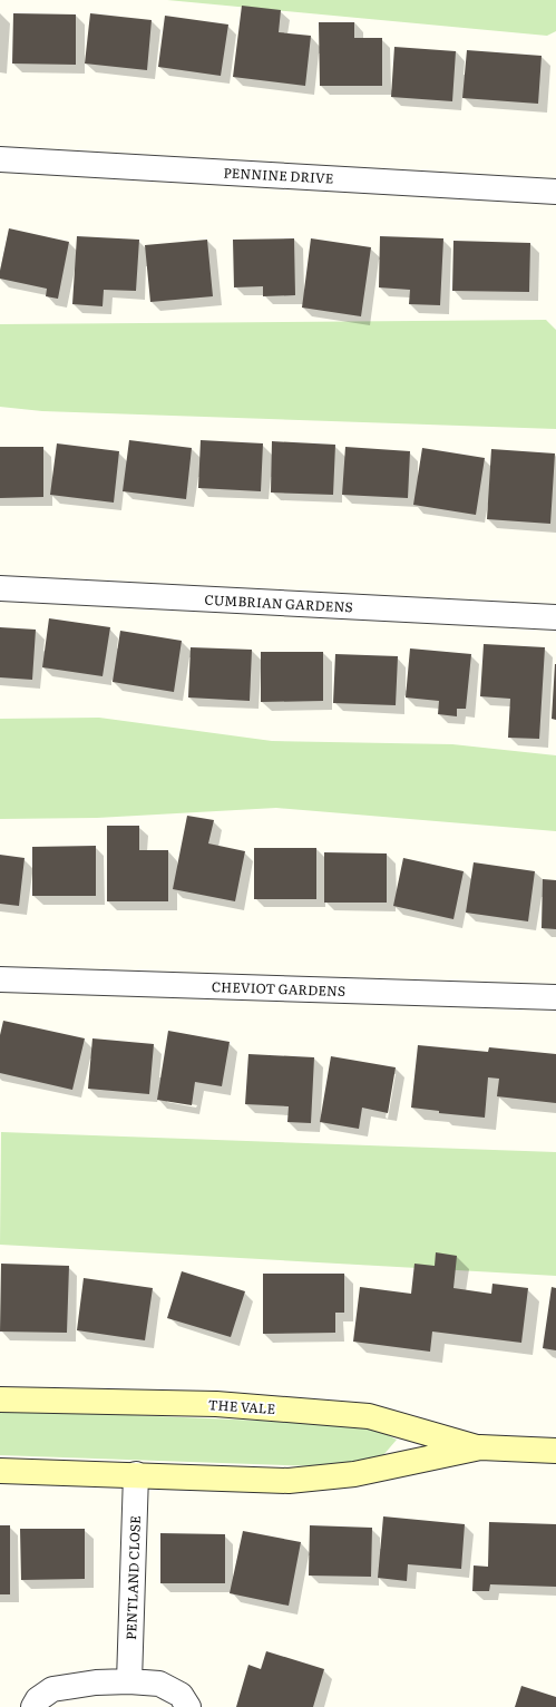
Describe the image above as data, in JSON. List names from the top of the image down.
{
  "streets": {
    "street": [
      "PENNINE DRIVE",
      "CUMBRIAN GARDENS",
      "CHEVIOT GARDENS",
      "THE VALE",
      "PENTLAND CLOSE"
    ]
  },
  "crossings": [
    ["THE VALE", "PENTLAND CLOSE"]
  ]
}
